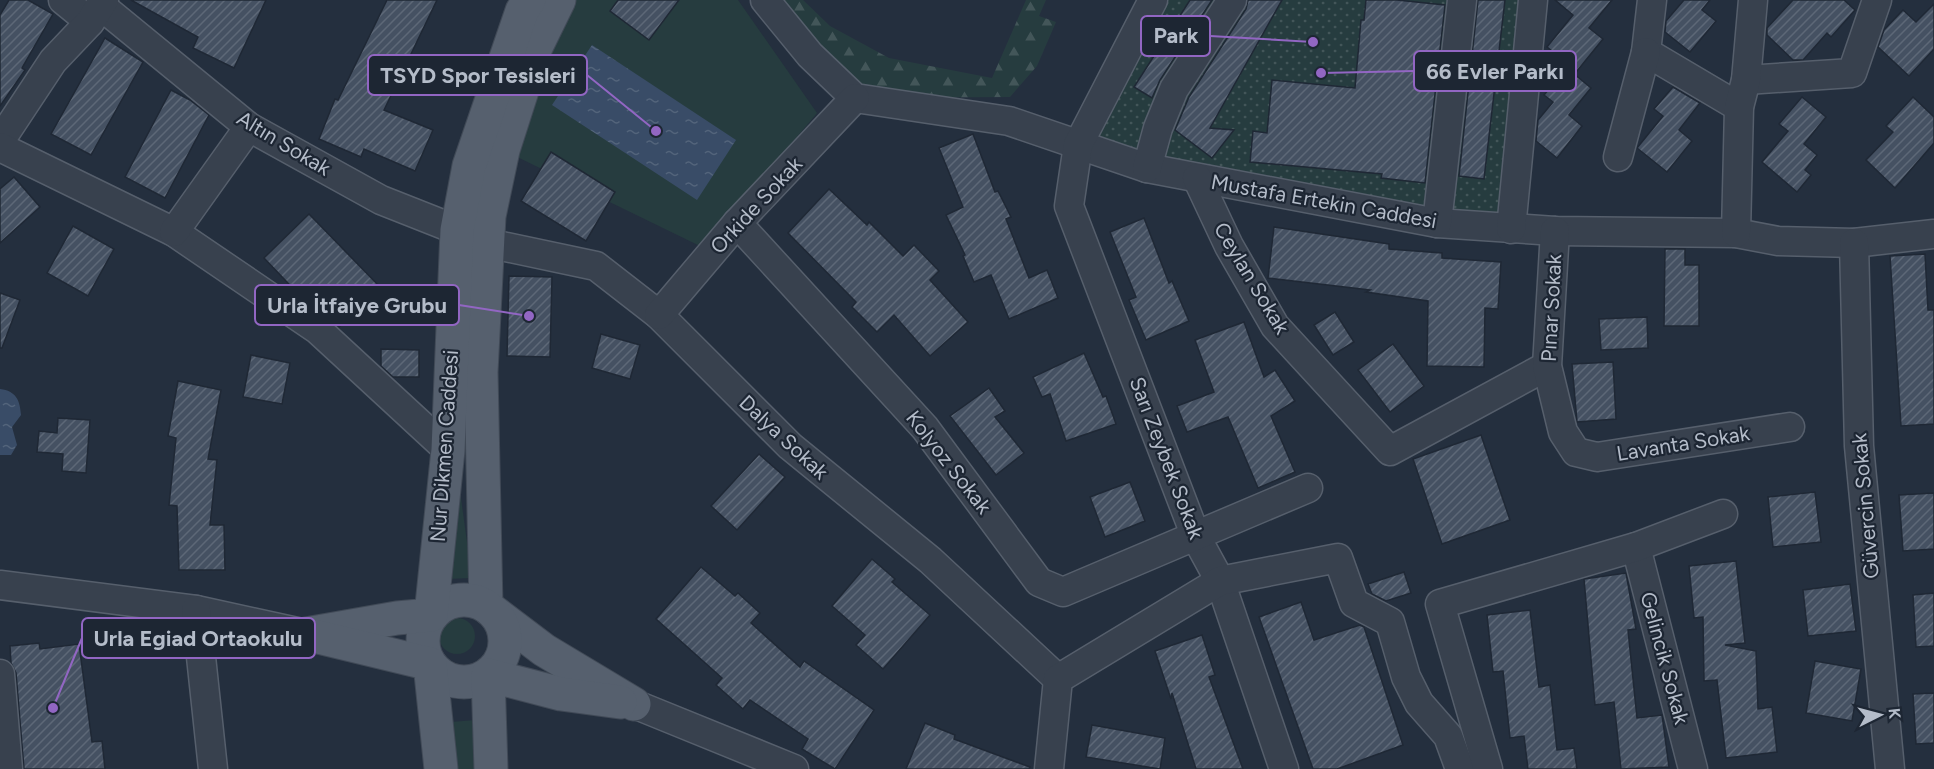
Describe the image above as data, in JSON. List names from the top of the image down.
{
  "streets": {
    "main road": ["Nur Dikmen Caddesi"],
    "street": [
      "Altın Sokak",
      "Mustafa Ertekin Caddesi",
      "Orkide Sokak",
      "Ceylan Sokak",
      "Pınar Sokak",
      "Dalya Sokak",
      "Lavanta Sokak",
      "Sarı Zeybek Sokak",
      "Kolyoz Sokak",
      "Güvercin Sokak",
      "Gelincik Sokak"
    ]
  },
  "crossings": [
    ["Altın Sokak", "Nur Dikmen Caddesi"],
    ["Mustafa Ertekin Caddesi", "Orkide Sokak"],
    ["Mustafa Ertekin Caddesi", "Ceylan Sokak"],
    ["Mustafa Ertekin Caddesi", "Pınar Sokak"],
    ["Mustafa Ertekin Caddesi", "Sarı Zeybek Sokak"],
    ["Mustafa Ertekin Caddesi", "Güvercin Sokak"],
    ["Orkide Sokak", "Dalya Sokak"],
    ["Orkide Sokak", "Kolyoz Sokak"],
    ["Ceylan Sokak", "Pınar Sokak"],
    ["Pınar Sokak", "Lavanta Sokak"],
    ["Dalya Sokak", "Nur Dikmen Caddesi"],
    ["Sarı Zeybek Sokak", "Kolyoz Sokak"]
  ],
  "places": [
    "Park",
    "66 Evler Parkı",
    "TSYD Spor Tesisleri",
    "Urla İtfaiye Grubu",
    "Urla Egiad Ortaokulu"
  ],
  "north": "right"
}
